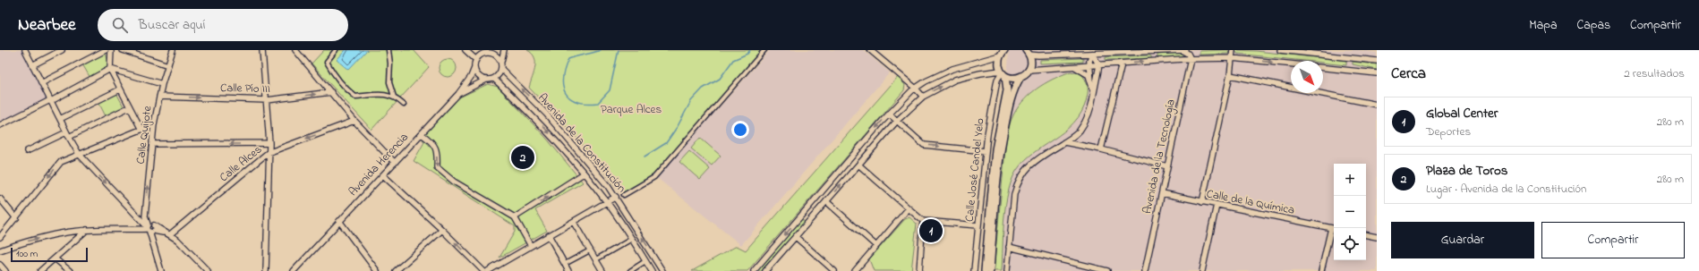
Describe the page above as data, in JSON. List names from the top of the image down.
{
  "streets": {
    "street": [
      "Calle Pío III",
      "Calle Quijote",
      "Avenida de la Constitución",
      "Avenida de la Tecnología",
      "Calle Alces",
      "Avenida Herencia",
      "Calle José Candel Yelo",
      "Calle de la Química"
    ]
  },
  "crossings": [
    ["Calle Pío III", "Calle Quijote"],
    ["Avenida de la Constitución", "Avenida Herencia"],
    ["Avenida de la Tecnología", "Calle de la Química"]
  ],
  "one_way": ["Calle Pío III", "Calle Quijote", "Calle Alces"],
  "parks": ["Parque Alces"],
  "scale_bar": "100 m",
  "north": "bottom right",
  "page": {
    "header": "Nearbee",
    "search": "Buscar aquí",
    "nav": ["Mapa", "Capas", "Compartir"],
    "heading": ["Cerca", "2 resultados"],
    "list": [
      {
        "mark": "1",
        "name": "Global Center",
        "note": "Deportes",
        "value": "280 m"
      },
      {
        "mark": "2",
        "name": "Plaza de Toros",
        "note": "Lugar · Avenida de la Constitución",
        "value": "280 m"
      }
    ],
    "pins": ["2", "1"],
    "map_buttons": ["+", "−"],
    "buttons": ["Guardar", "Compartir"],
    "scale": "100 m"
  }
}
